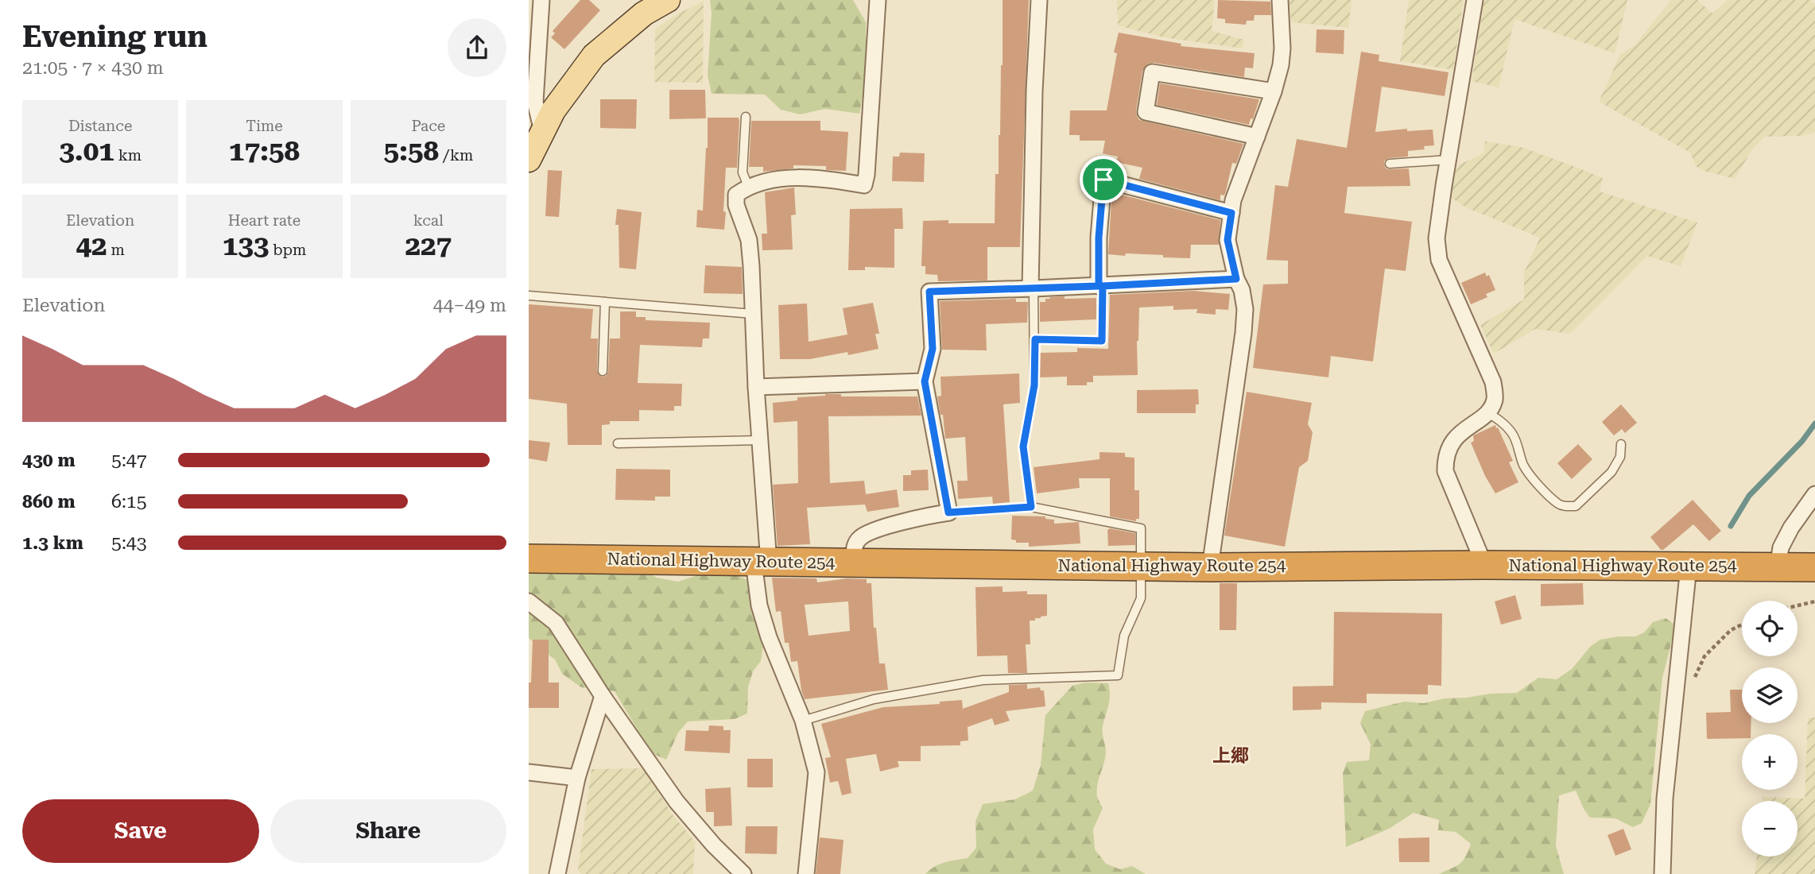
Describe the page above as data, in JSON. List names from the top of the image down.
{
  "streets": {
    "highway": ["National Highway Route 254"]
  },
  "districts": ["上郷"],
  "page": {
    "heading": ["Evening run", "21:05 · 7 × 430 m"],
    "stats": [
      ["Distance", "3.01 km"],
      ["Time", "17:58"],
      ["Pace", "5:58 /km"],
      ["Elevation", "42 m"],
      ["Heart rate", "133 bpm"],
      ["kcal", "227"]
    ],
    "chart": ["Elevation", "44–49 m"],
    "list": [
      {
        "name": "430 m",
        "note": "5:47"
      },
      {
        "name": "860 m",
        "note": "6:15"
      },
      {
        "name": "1.3 km",
        "note": "5:43"
      }
    ],
    "map_buttons": ["+", "−"],
    "buttons": ["Save", "Share"]
  }
}
